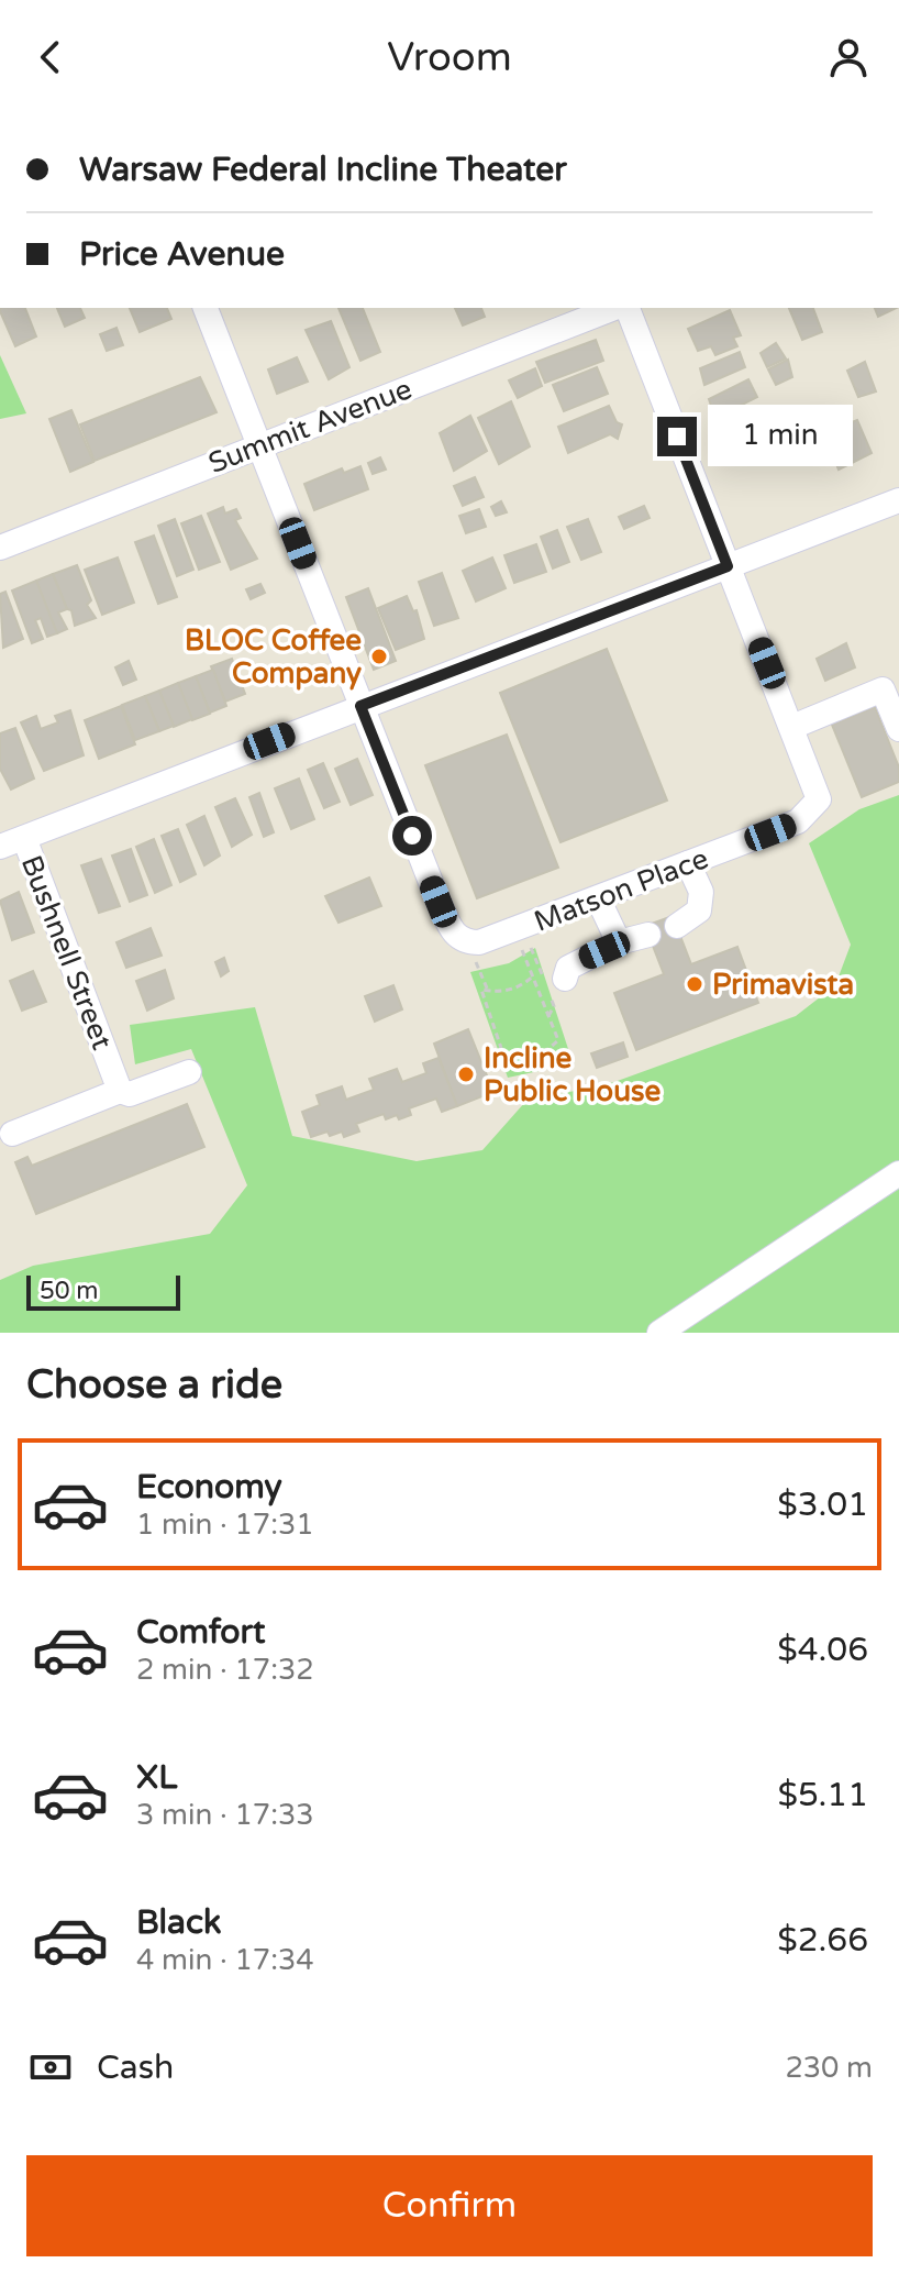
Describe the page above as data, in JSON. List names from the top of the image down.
{
  "streets": {
    "street": ["Summit Avenue", "Matson Place", "Bushnell Street"]
  },
  "places": ["BLOC Coffee Company", "Primavista", "Incline Public House"],
  "scale_bar": "50 m",
  "page": {
    "header": "Vroom",
    "banner": ["Warsaw Federal Incline Theater", "Price Avenue"],
    "bubble": "1 min",
    "scale": "50 m",
    "heading": "Choose a ride",
    "list": [
      {
        "name": "Economy",
        "note": "1 min · 17:31",
        "value": "$3.01"
      },
      {
        "name": "Comfort",
        "note": "2 min · 17:32",
        "value": "$4.06"
      },
      {
        "name": "XL",
        "note": "3 min · 17:33",
        "value": "$5.11"
      },
      {
        "name": "Black",
        "note": "4 min · 17:34",
        "value": "$2.66"
      }
    ],
    "pay": ["Cash", "230 m"],
    "buttons": "Confirm"
  }
}
